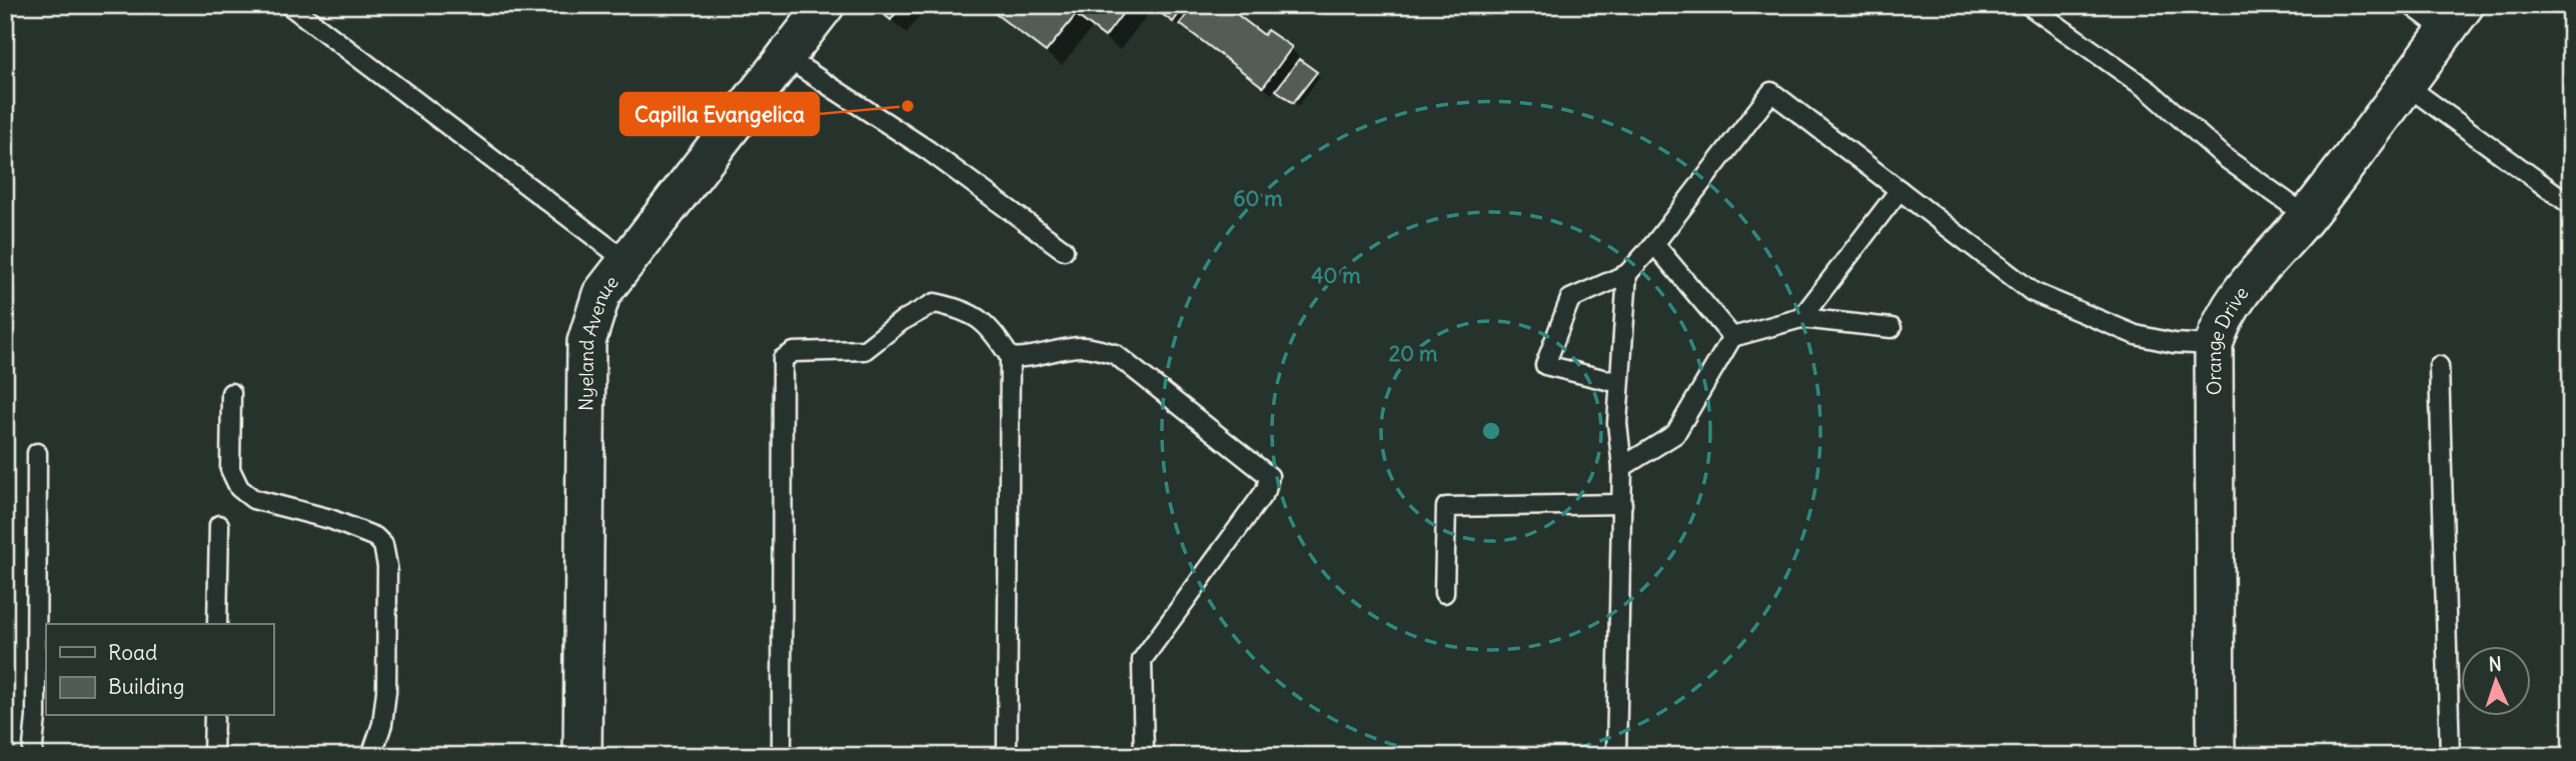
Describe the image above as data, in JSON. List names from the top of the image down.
{
  "streets": {
    "street": ["Orange Drive", "Nyeland Avenue"]
  },
  "places": ["Capilla Evangelica"],
  "legend": ["Road", "Building"],
  "north": "top",
  "rings": ["60 m", "40 m", "20 m"]
}
